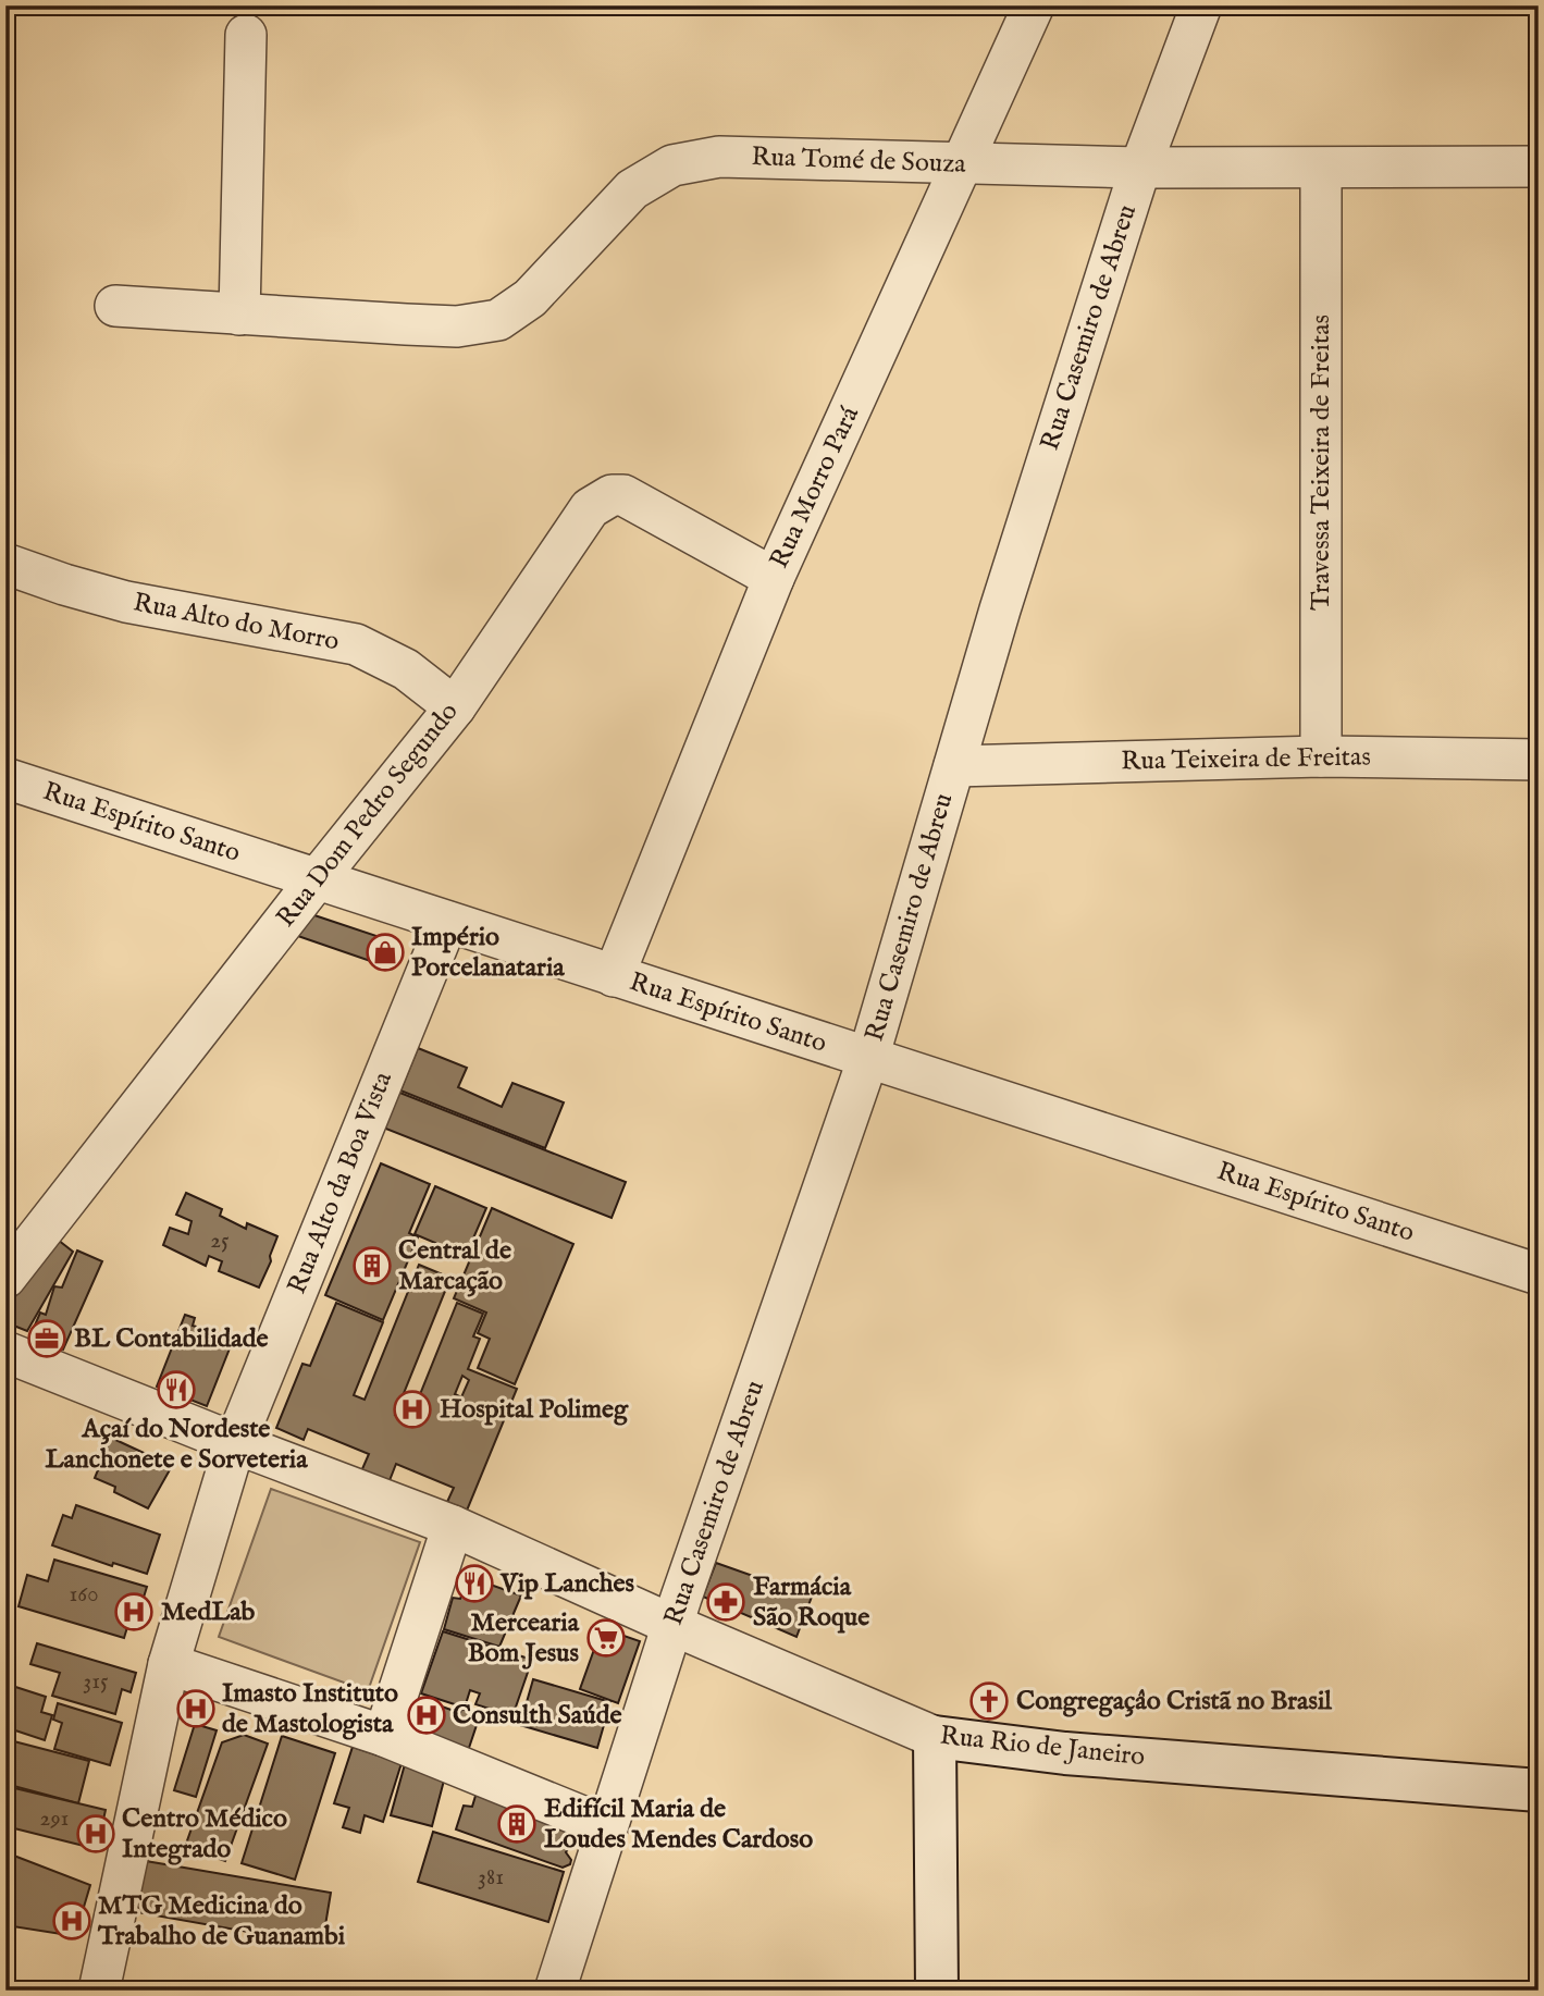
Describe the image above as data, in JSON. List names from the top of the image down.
{
  "streets": {
    "main road": ["Rua Rio de Janeiro"],
    "street": [
      "Rua Tomé de Souza",
      "Rua Casemiro de Abreu",
      "Travessa Teixeira de Freitas",
      "Rua Morro Pará",
      "Rua Alto do Morro",
      "Rua Teixeira de Freitas",
      "Rua Dom Pedro Segundo",
      "Rua Espírito Santo",
      "Rua Alto da Boa Vista"
    ]
  },
  "crossings": [
    ["Rua Tomé de Souza", "Rua Casemiro de Abreu"],
    ["Rua Tomé de Souza", "Travessa Teixeira de Freitas"],
    ["Rua Tomé de Souza", "Rua Morro Pará"],
    ["Rua Casemiro de Abreu", "Rua Teixeira de Freitas"],
    ["Rua Casemiro de Abreu", "Rua Espírito Santo"],
    ["Rua Casemiro de Abreu", "Rua Rio de Janeiro"],
    ["Travessa Teixeira de Freitas", "Rua Teixeira de Freitas"],
    ["Rua Morro Pará", "Rua Dom Pedro Segundo"],
    ["Rua Morro Pará", "Rua Espírito Santo"],
    ["Rua Alto do Morro", "Rua Dom Pedro Segundo"],
    ["Rua Dom Pedro Segundo", "Rua Espírito Santo"],
    ["Rua Espírito Santo", "Rua Alto da Boa Vista"],
    ["Rua Alto da Boa Vista", "Rua Rio de Janeiro"]
  ],
  "places": {
    "shop": ["Império Porcelanataria"],
    "building": ["Central de Marcação", "Edifícil Maria de Loudes Mendes Cardoso"],
    "office": ["BL Contabilidade"],
    "restaurant": ["Açaí do Nordeste Lanchonete e Sorveteria", "Vip Lanches"],
    "hospital": [
      "Hospital Polimeg",
      "MedLab",
      "Imasto Instituto de Mastologista",
      "Consulth Saúde",
      "Centro Médico Integrado",
      "MTG Medicina do Trabalho de Guanambi"
    ],
    "pharmacy": ["Farmácia São Roque"],
    "supermarket": ["Mercearia Bom Jesus"],
    "church": ["Congregaçâo Cristã no Brasil"]
  },
  "house_numbers": [
    "25",
    "160",
    "315",
    "291",
    "381"
  ]
}
